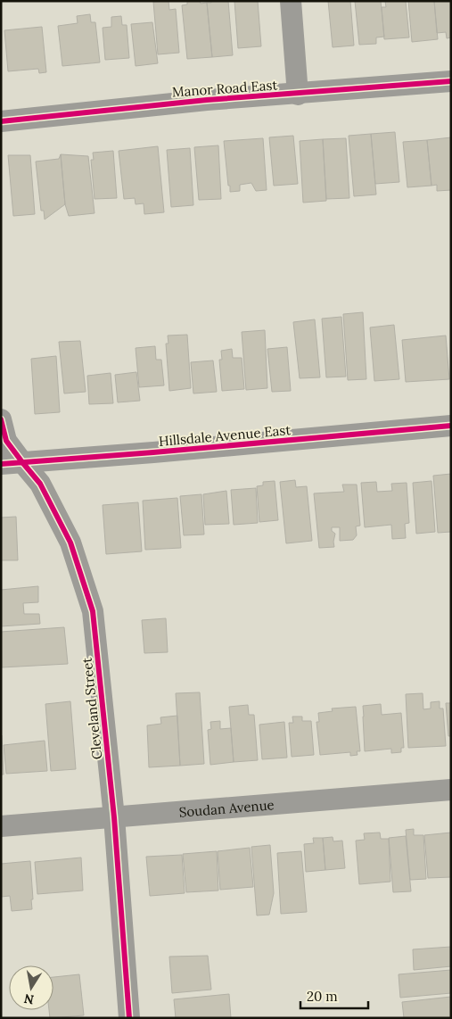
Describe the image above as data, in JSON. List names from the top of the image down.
{
  "streets": {
    "street": [
      "Manor Road East",
      "Hillsdale Avenue East",
      "Cleveland Street",
      "Soudan Avenue"
    ]
  },
  "crossings": [
    ["Hillsdale Avenue East", "Cleveland Street"],
    ["Cleveland Street", "Soudan Avenue"]
  ],
  "scale_bar": "20 m",
  "north": "bottom"
}
